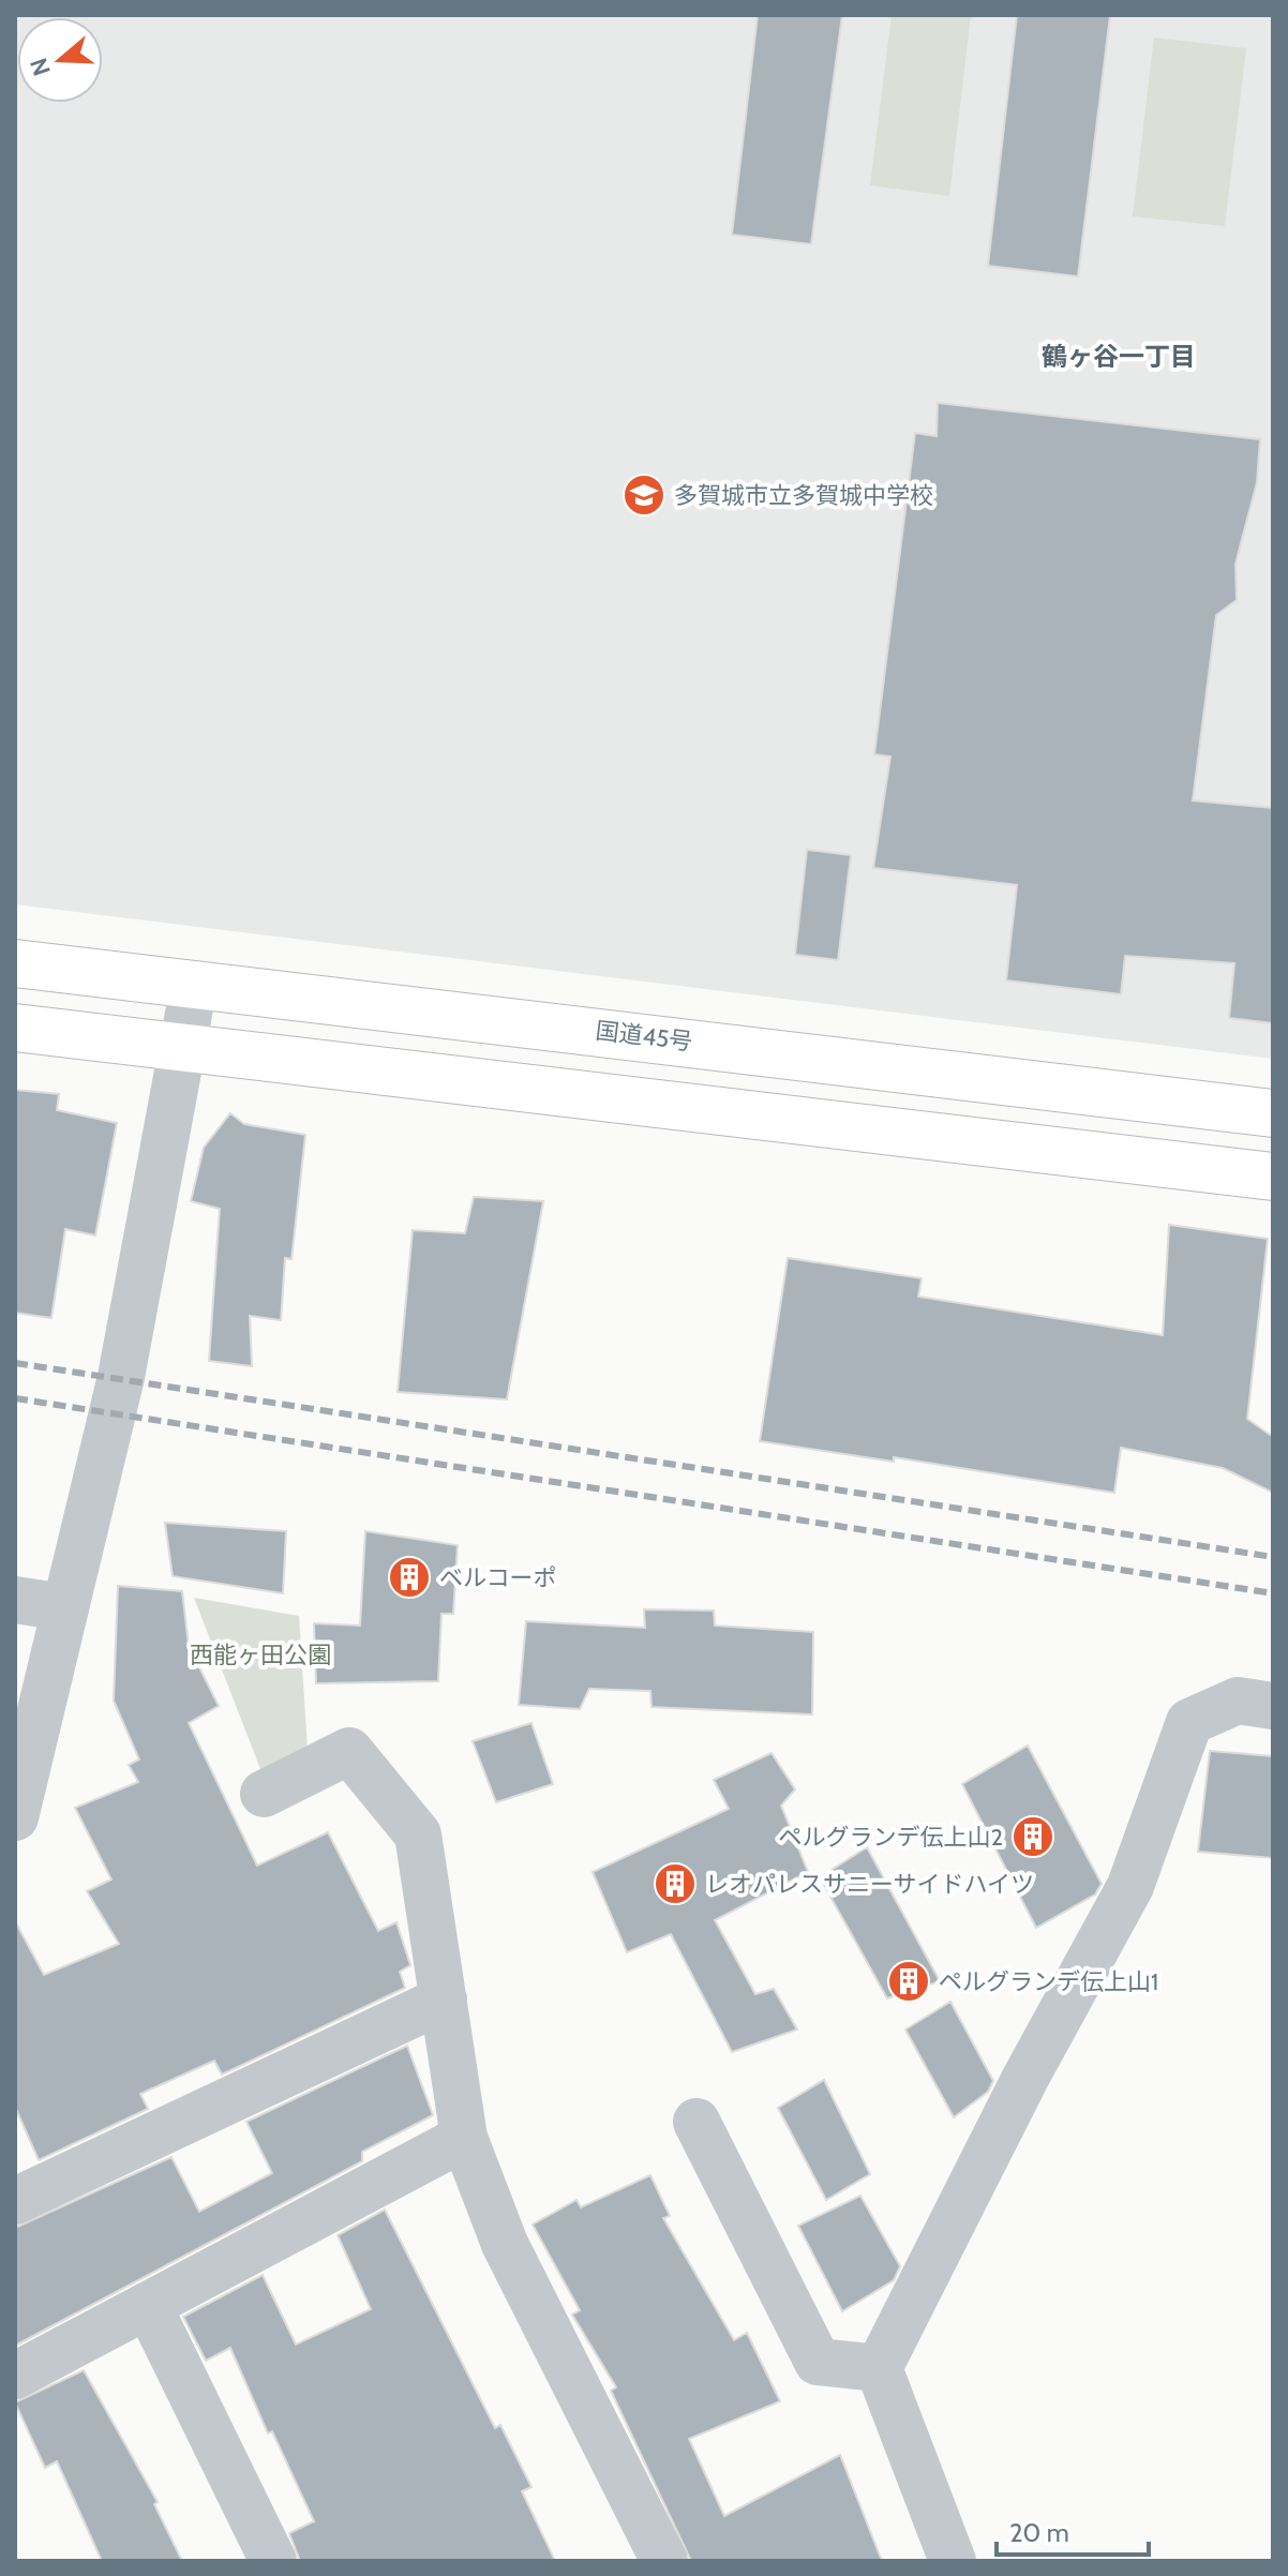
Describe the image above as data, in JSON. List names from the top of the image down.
{
  "streets": {
    "highway": ["国道45号"]
  },
  "districts": ["鶴ヶ谷一丁目"],
  "parks": ["西能ヶ田公園"],
  "places": {
    "school or university": ["多賀城市立多賀城中学校"],
    "building": [
      "ベルコーポ",
      "ペルグランデ伝上山2",
      "レオパレスサニーサイドハイツ",
      "ペルグランデ伝上山1"
    ]
  },
  "scale_bar": "20 m",
  "north": "left"
}
